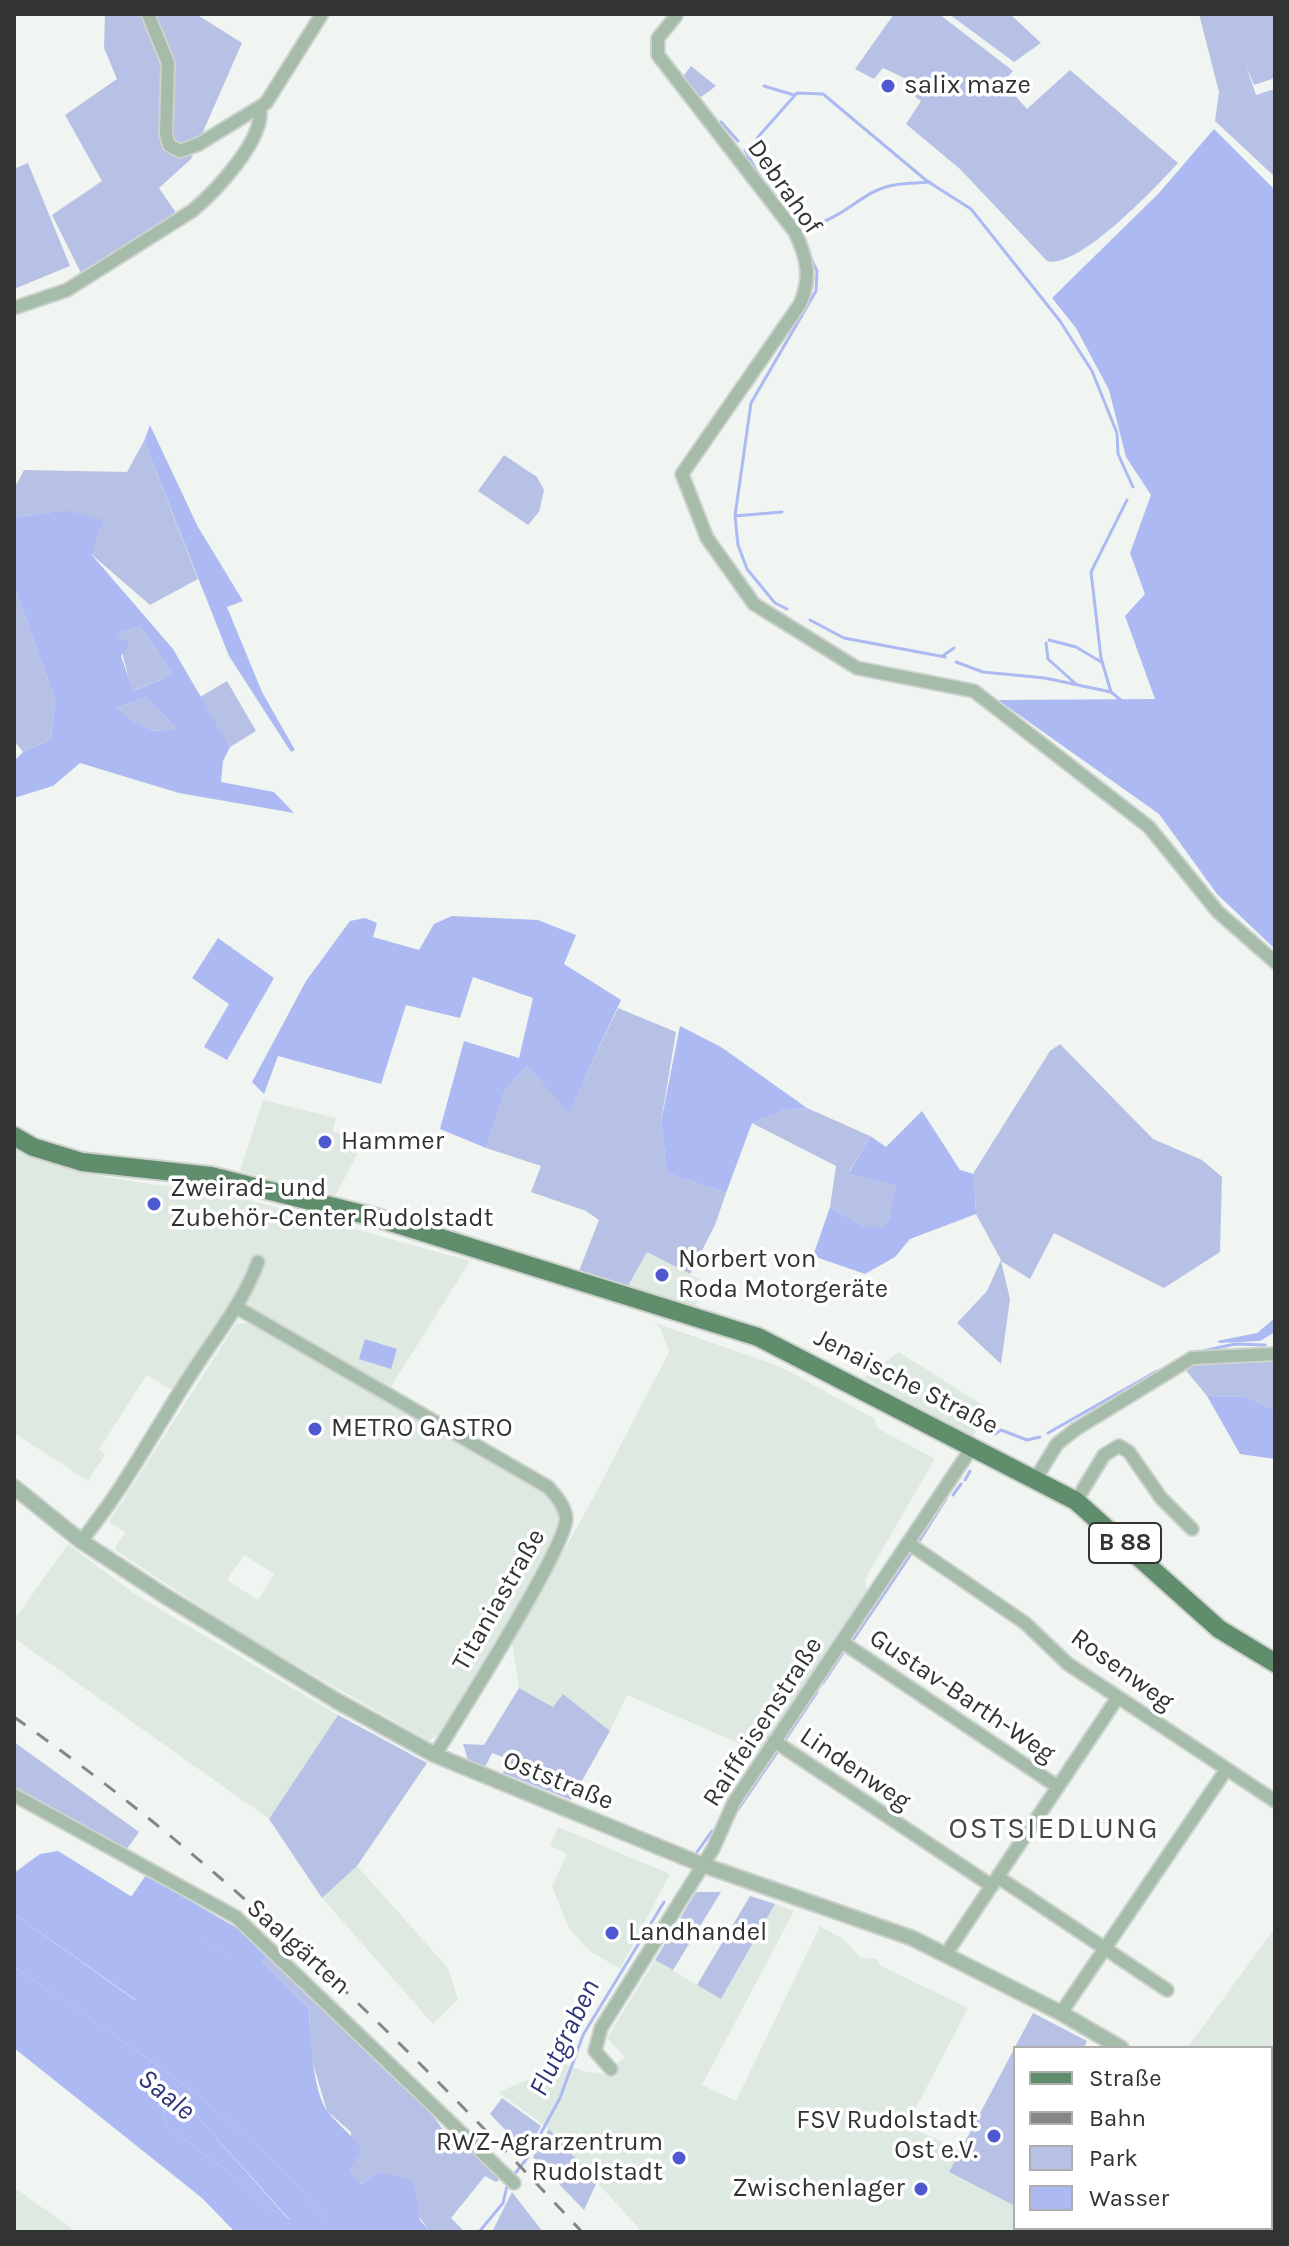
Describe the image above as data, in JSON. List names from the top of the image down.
{
  "streets": {
    "main road": ["Jenaische Straße", "B 88"],
    "street": [
      "Debrahof",
      "Titaniastraße",
      "Rosenweg",
      "Gustav-Barth-Weg",
      "Raiffeisenstraße",
      "Lindenweg",
      "Oststraße",
      "Saalgärten"
    ]
  },
  "crossings": [
    ["Jenaische Straße", "Raiffeisenstraße"],
    ["Titaniastraße", "Oststraße"],
    ["Rosenweg", "Raiffeisenstraße"],
    ["Gustav-Barth-Weg", "Raiffeisenstraße"],
    ["Raiffeisenstraße", "Lindenweg"],
    ["Raiffeisenstraße", "Oststraße"]
  ],
  "districts": ["OSTSIEDLUNG"],
  "water": ["Flutgraben", "Saale"],
  "places": [
    "salix maze",
    "Hammer",
    "Zweirad- und Zubehör-Center Rudolstadt",
    "Norbert von Roda Motorgeräte",
    "METRO GASTRO",
    "Landhandel",
    "FSV Rudolstadt Ost e.V.",
    "RWZ-Agrarzentrum Rudolstadt",
    "Zwischenlager"
  ],
  "legend": [
    "Straße",
    "Bahn",
    "Park",
    "Wasser"
  ]
}
